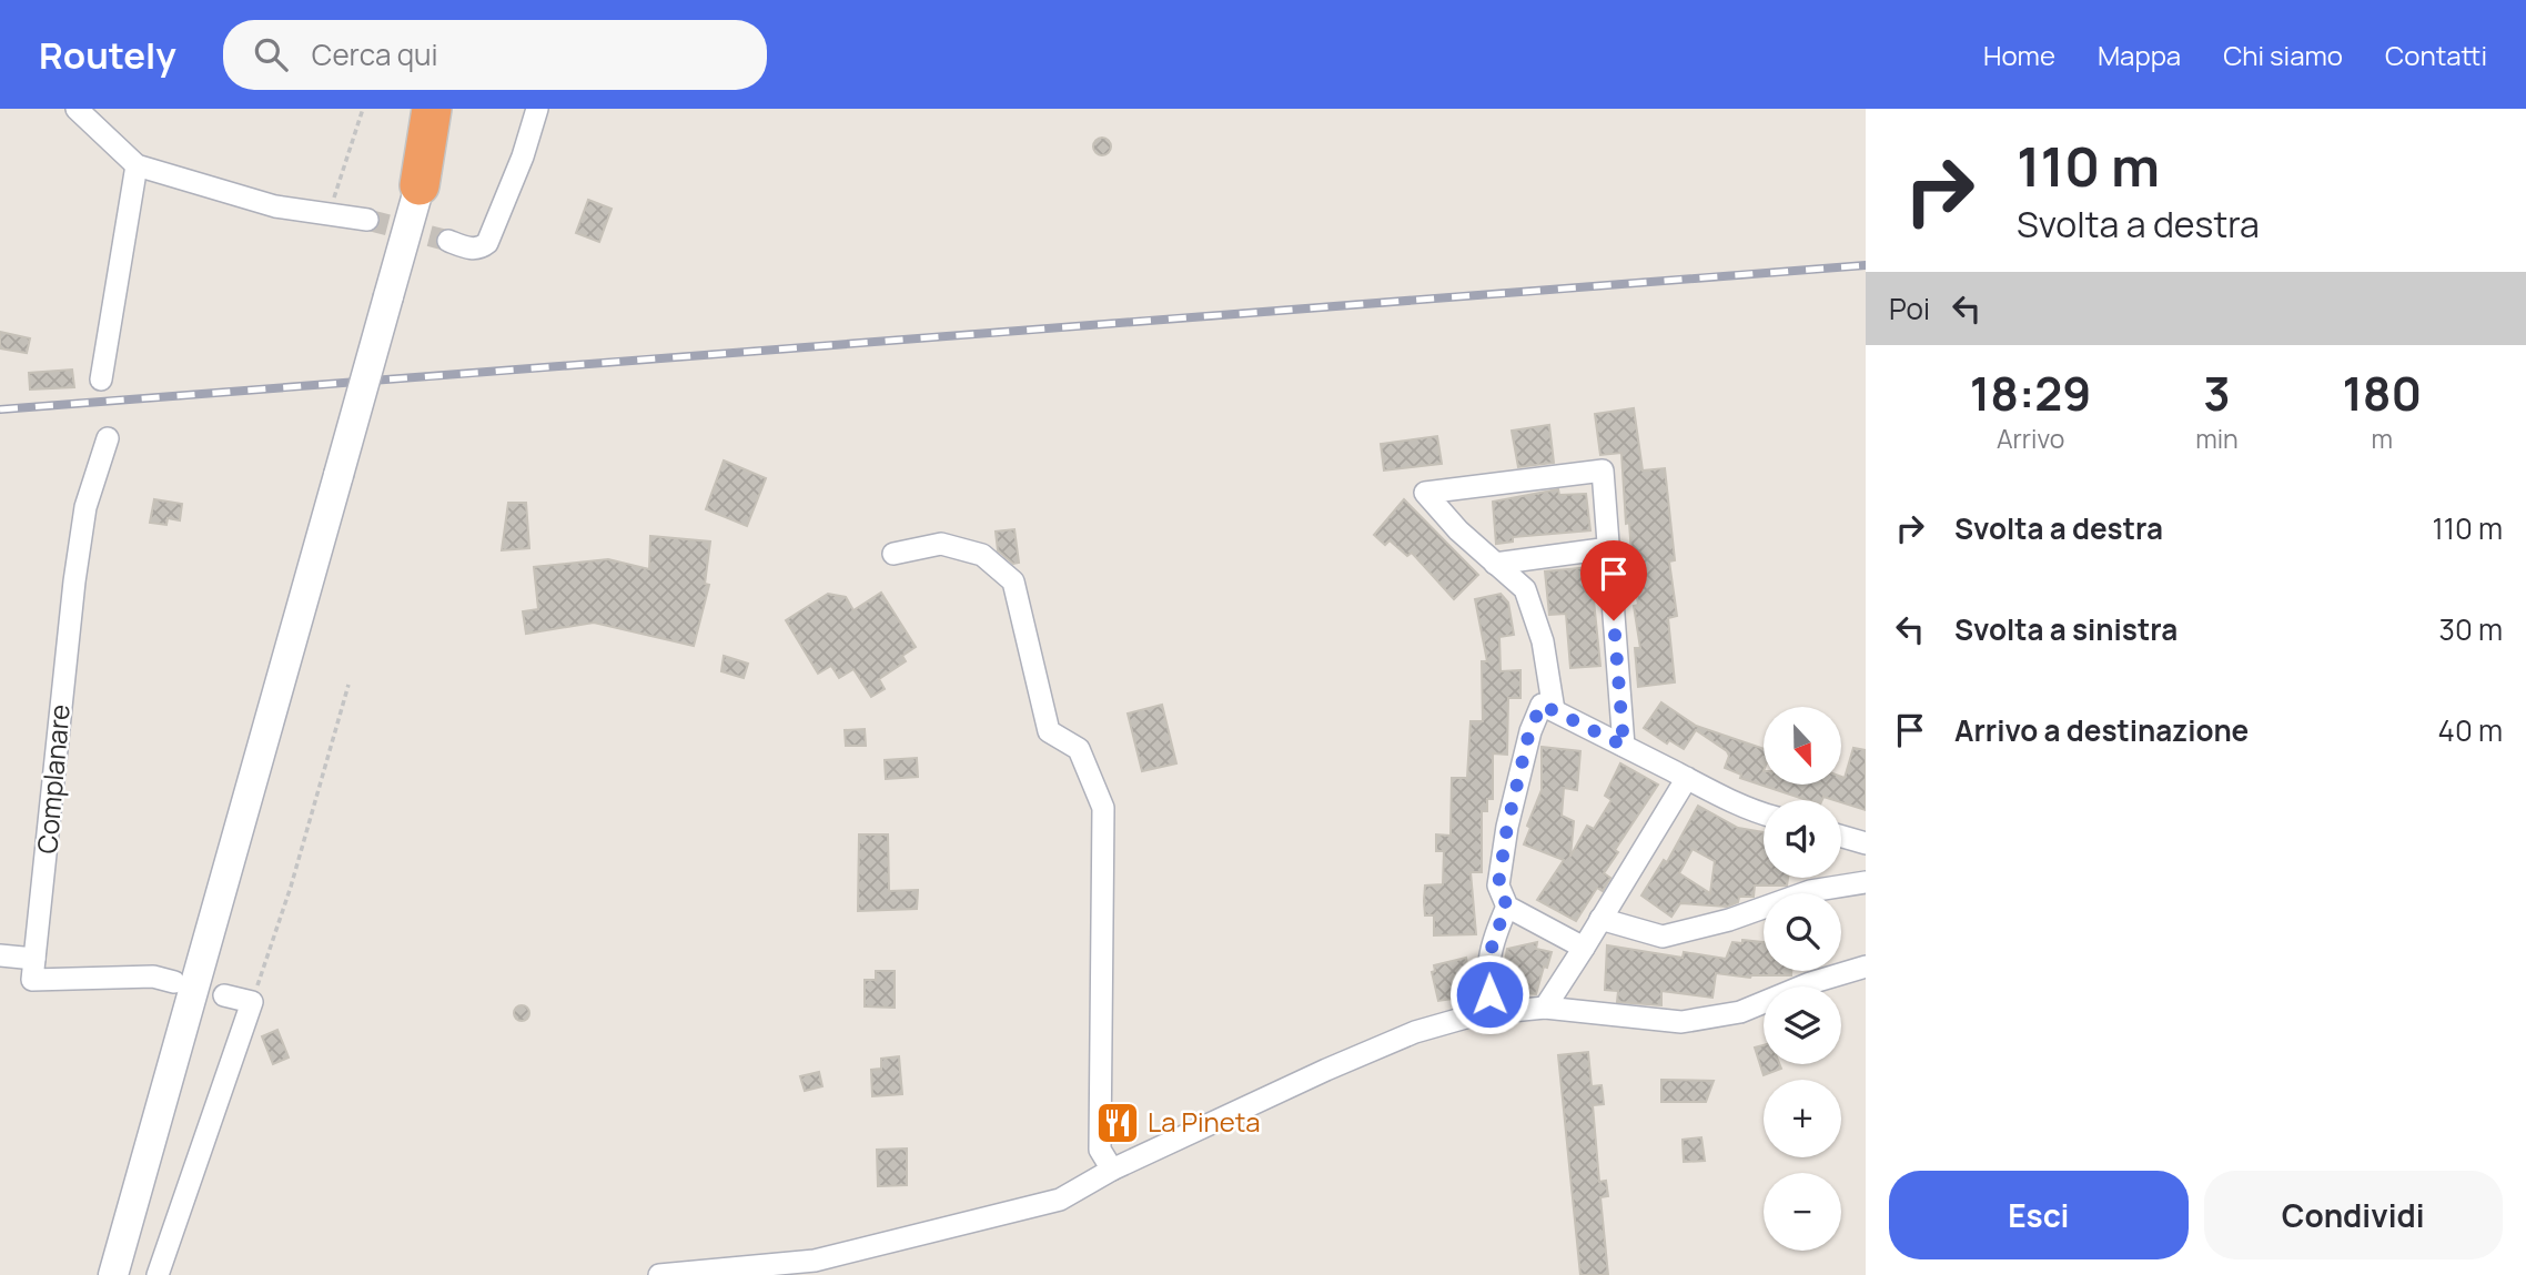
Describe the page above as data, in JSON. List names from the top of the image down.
{
  "streets": {
    "street": ["Complanare"]
  },
  "places": {
    "restaurant": ["La Pineta"]
  },
  "north": "bottom",
  "page": {
    "header": "Routely",
    "search": "Cerca qui",
    "nav": [
      "Home",
      "Mappa",
      "Chi siamo",
      "Contatti"
    ],
    "turn": ["110 m", "Svolta a destra"],
    "then": "Poi",
    "eta": [
      "18:29",
      "Arrivo",
      "3",
      "min",
      "180",
      "m"
    ],
    "list": [
      {
        "name": "Svolta a destra",
        "value": "110 m"
      },
      {
        "name": "Svolta a sinistra",
        "value": "30 m"
      },
      {
        "name": "Arrivo a destinazione",
        "value": "40 m"
      }
    ],
    "map_buttons": ["+", "−"],
    "buttons": ["Esci", "Condividi"]
  }
}
